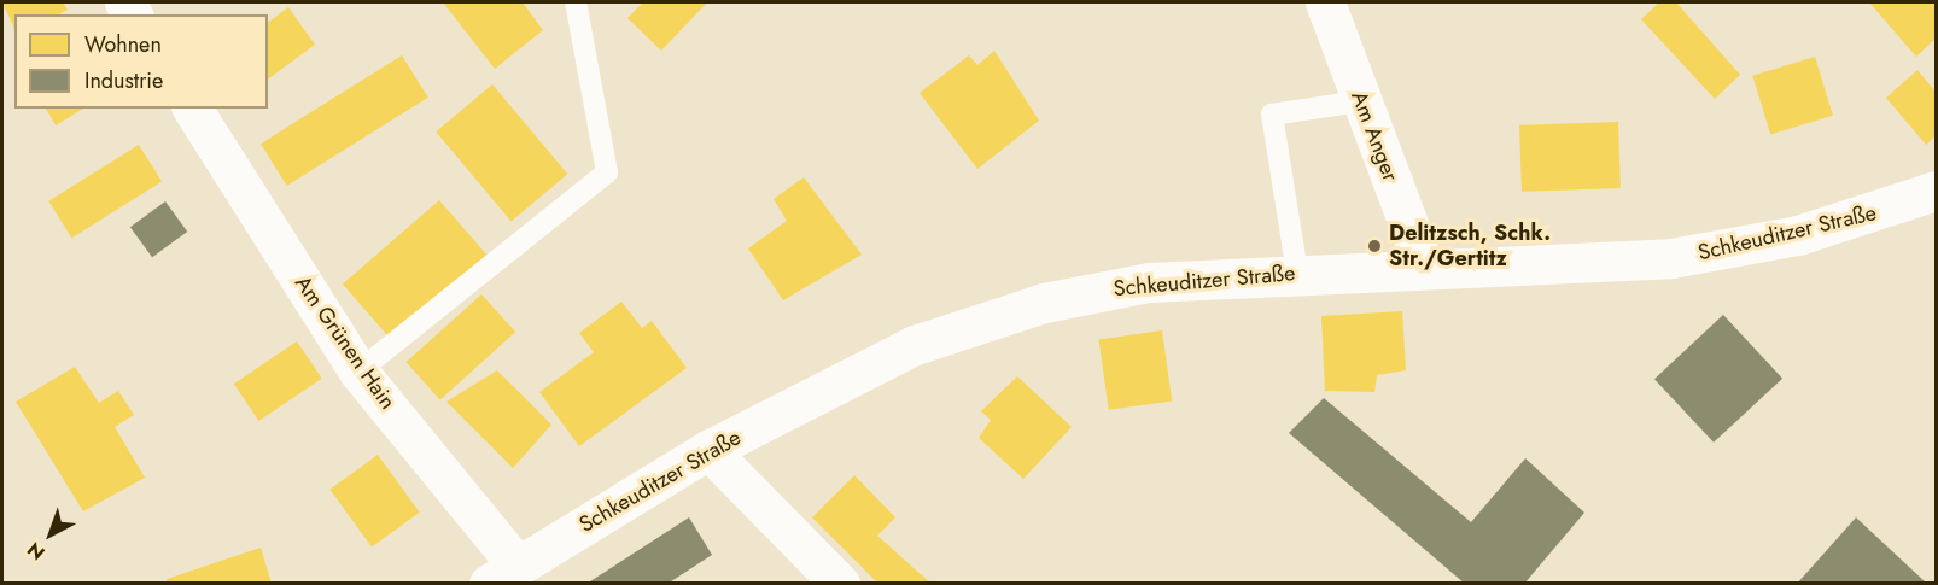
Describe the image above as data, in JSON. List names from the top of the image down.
{
  "streets": {
    "street": ["Am Anger", "Schkeuditzer Straße", "Am Grünen Hain"]
  },
  "crossings": [
    ["Am Anger", "Schkeuditzer Straße"],
    ["Schkeuditzer Straße", "Am Grünen Hain"]
  ],
  "places": ["Delitzsch, Schk. Str./Gertitz"],
  "legend": ["Wohnen", "Industrie"],
  "north": "bottom left"
}
